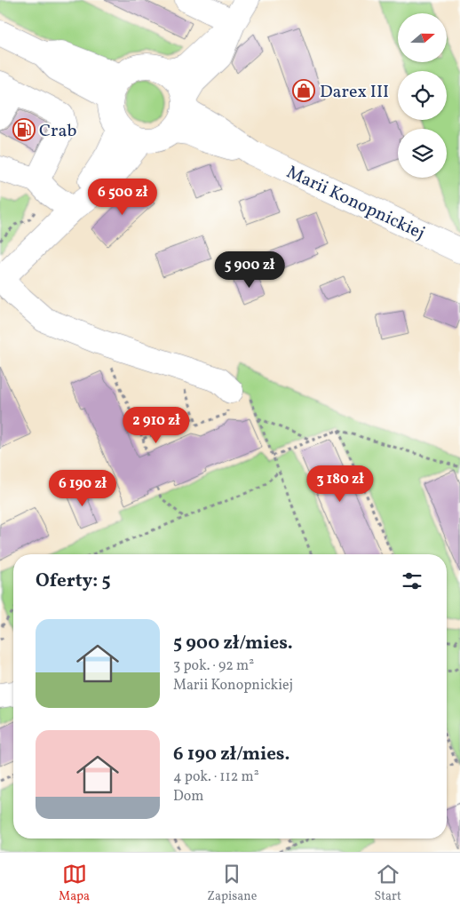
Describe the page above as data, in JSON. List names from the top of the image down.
{
  "streets": {
    "street": ["Marii Konopnickiej"]
  },
  "places": {
    "shop": ["Darex III"],
    "fuel station": ["Crab"]
  },
  "north": "right",
  "page": {
    "price": [
      "6 500 zł",
      "5 900 zł",
      "2 910 zł",
      "3 180 zł",
      "6 190 zł"
    ],
    "heading": "Oferty: 5",
    "list": [
      {
        "name": "5 900 zł/mies.",
        "note": "3 pok. · 92 m² · Marii Konopnickiej"
      },
      {
        "name": "6 190 zł/mies.",
        "note": "4 pok. · 112 m² · Dom"
      }
    ],
    "tabs": ["Mapa", "Zapisane", "Start"]
  }
}
